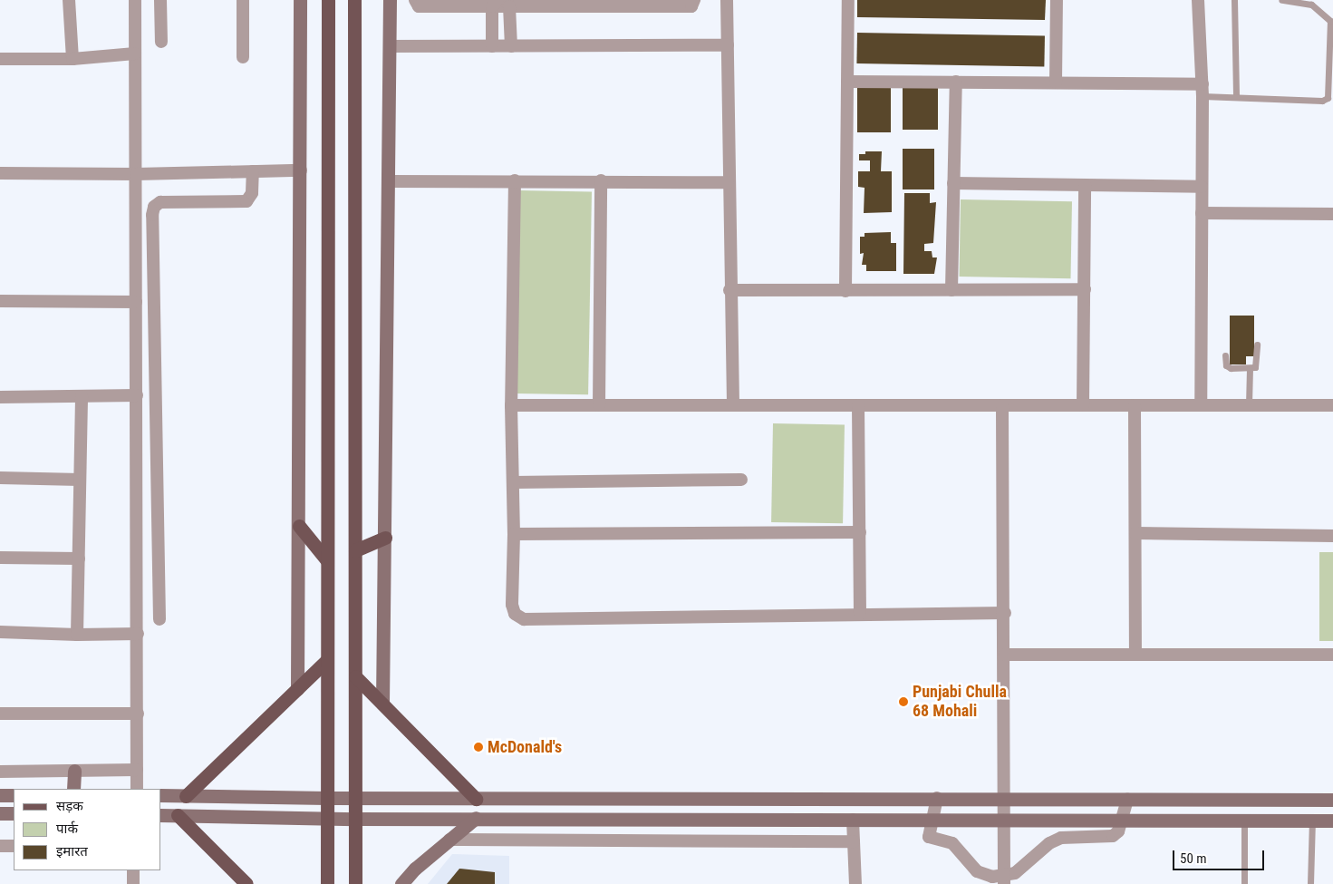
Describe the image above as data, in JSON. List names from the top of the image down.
{
  "places": ["Punjabi Chulla 68 Mohali", "McDonald's"],
  "legend": ["सड़क", "पार्क", "इमारत"],
  "scale_bar": "50 m"
}
